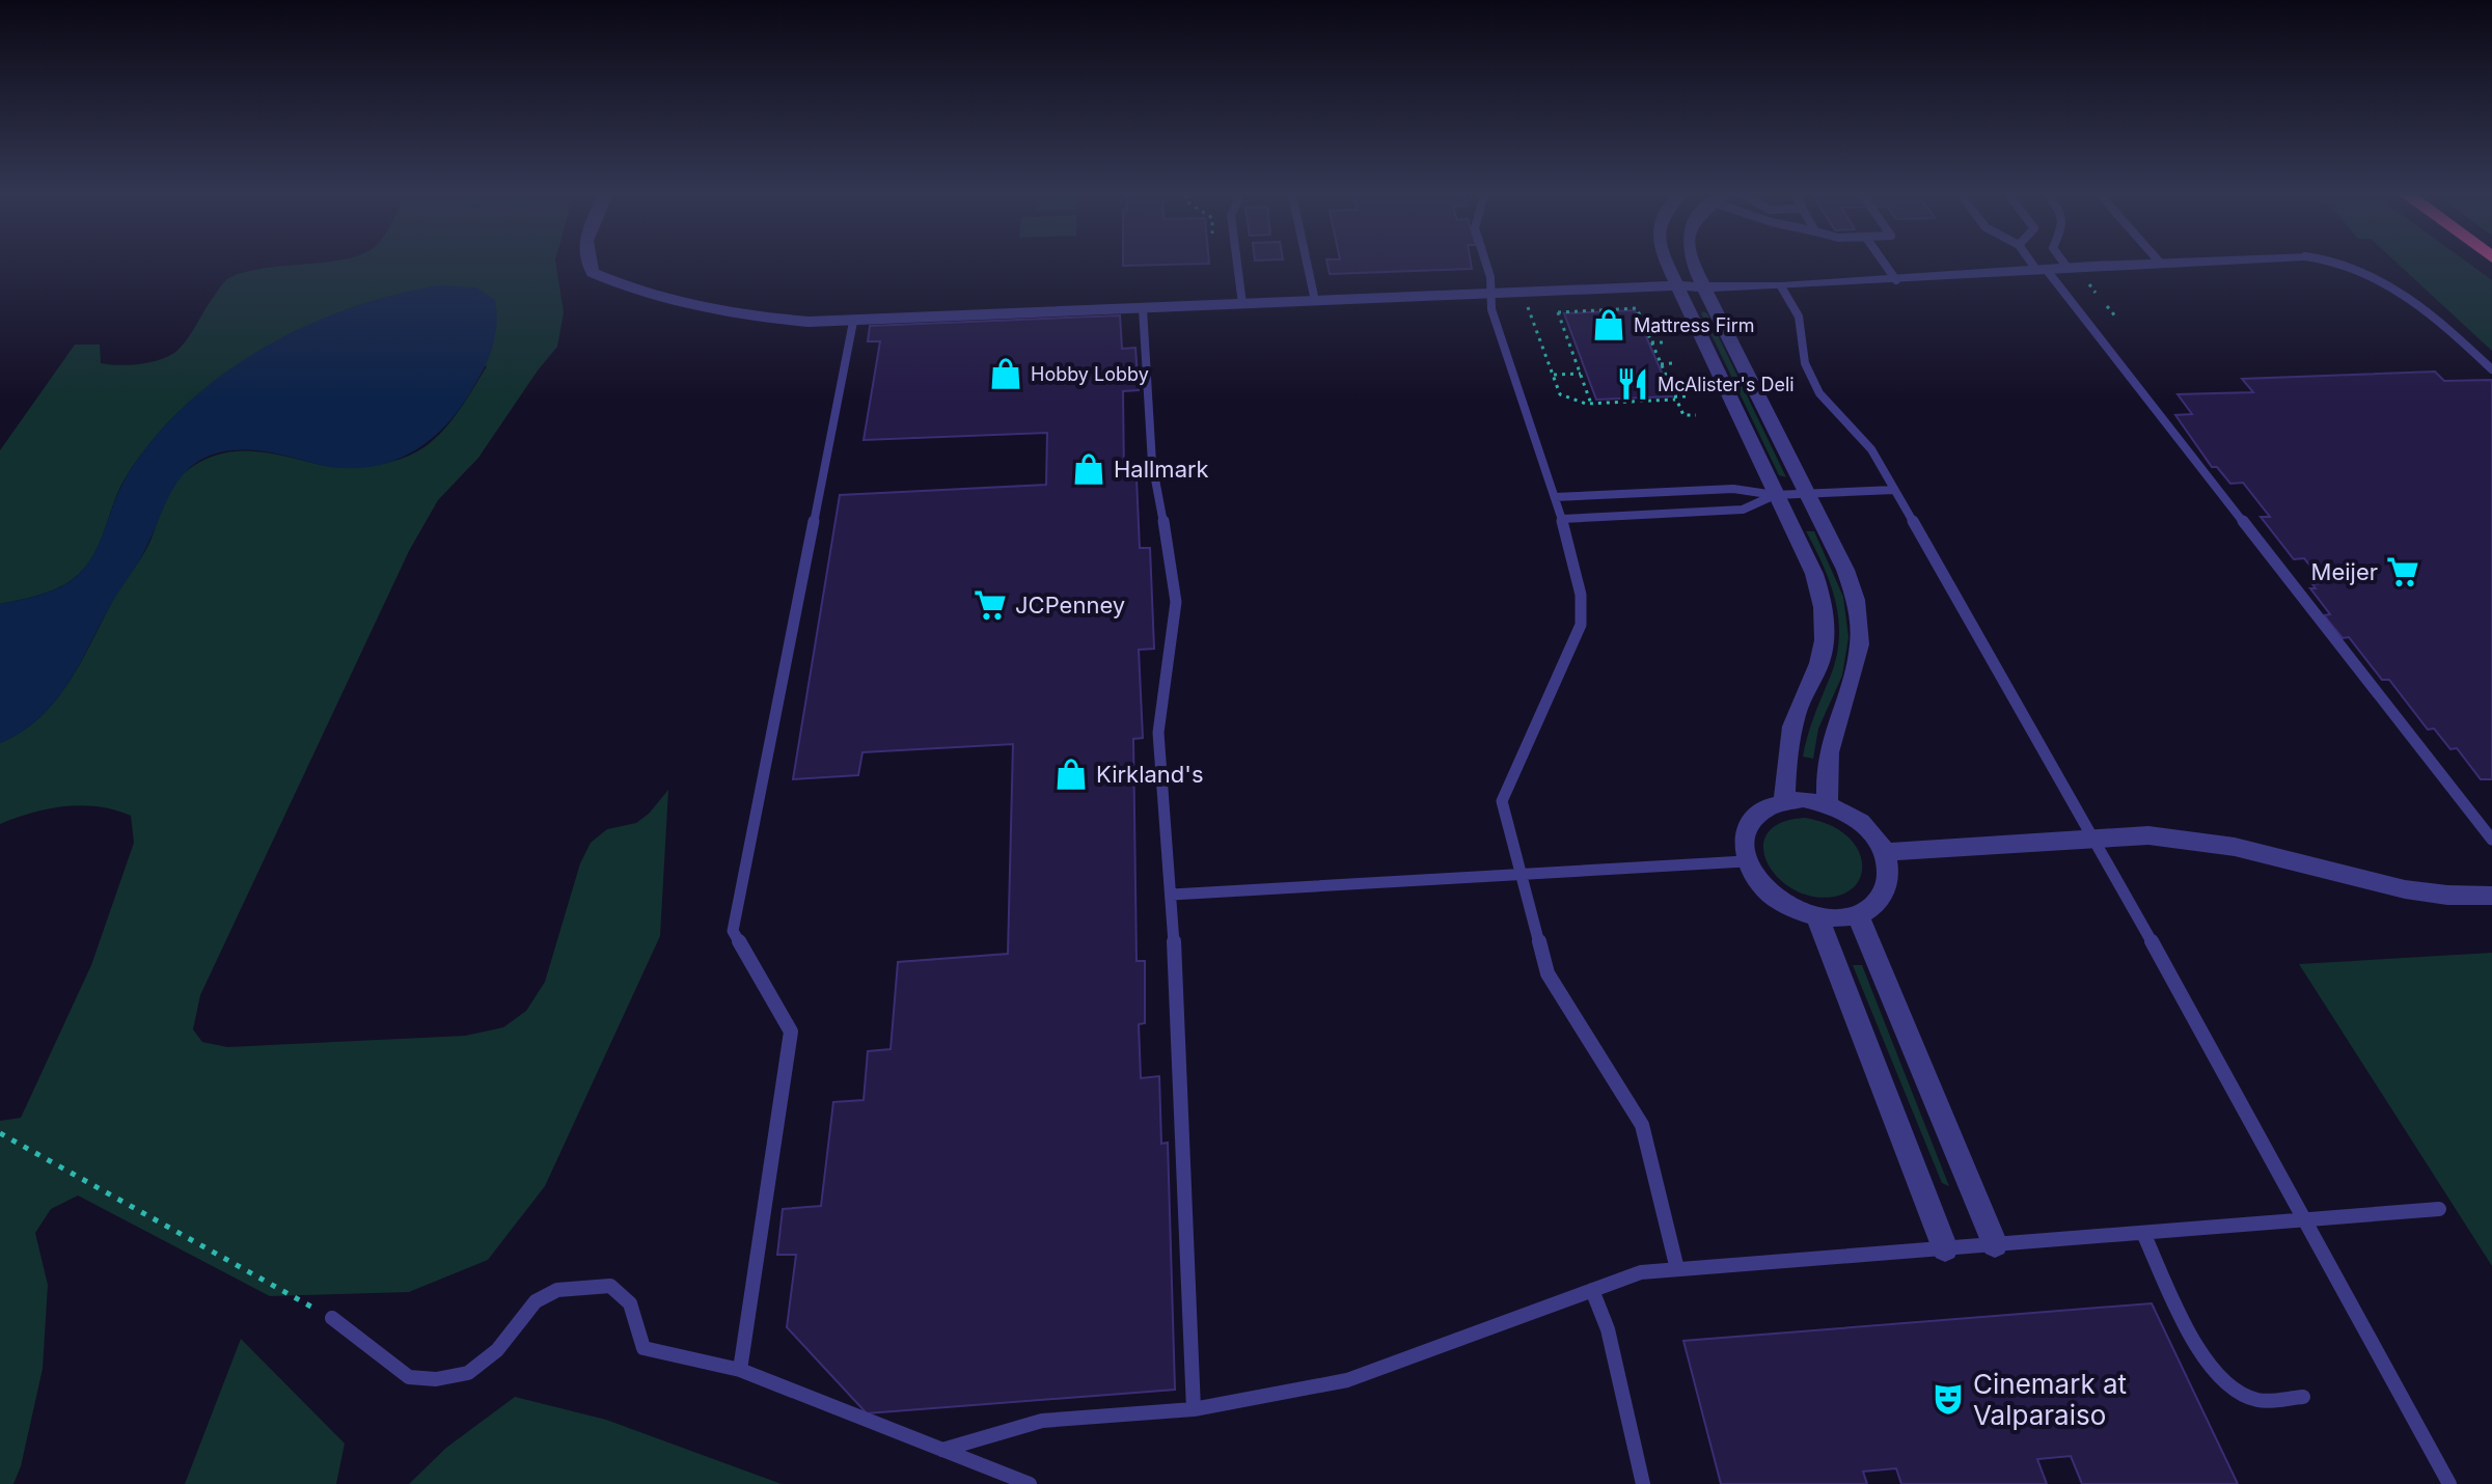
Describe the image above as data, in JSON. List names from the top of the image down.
{
  "places": {
    "shop": [
      "Mattress Firm",
      "Hobby Lobby",
      "Hallmark",
      "Kirkland's"
    ],
    "restaurant": ["McAlister's Deli"],
    "supermarket": ["Meijer", "JCPenney"],
    "theatre": ["Cinemark at Valparaiso"]
  }
}
